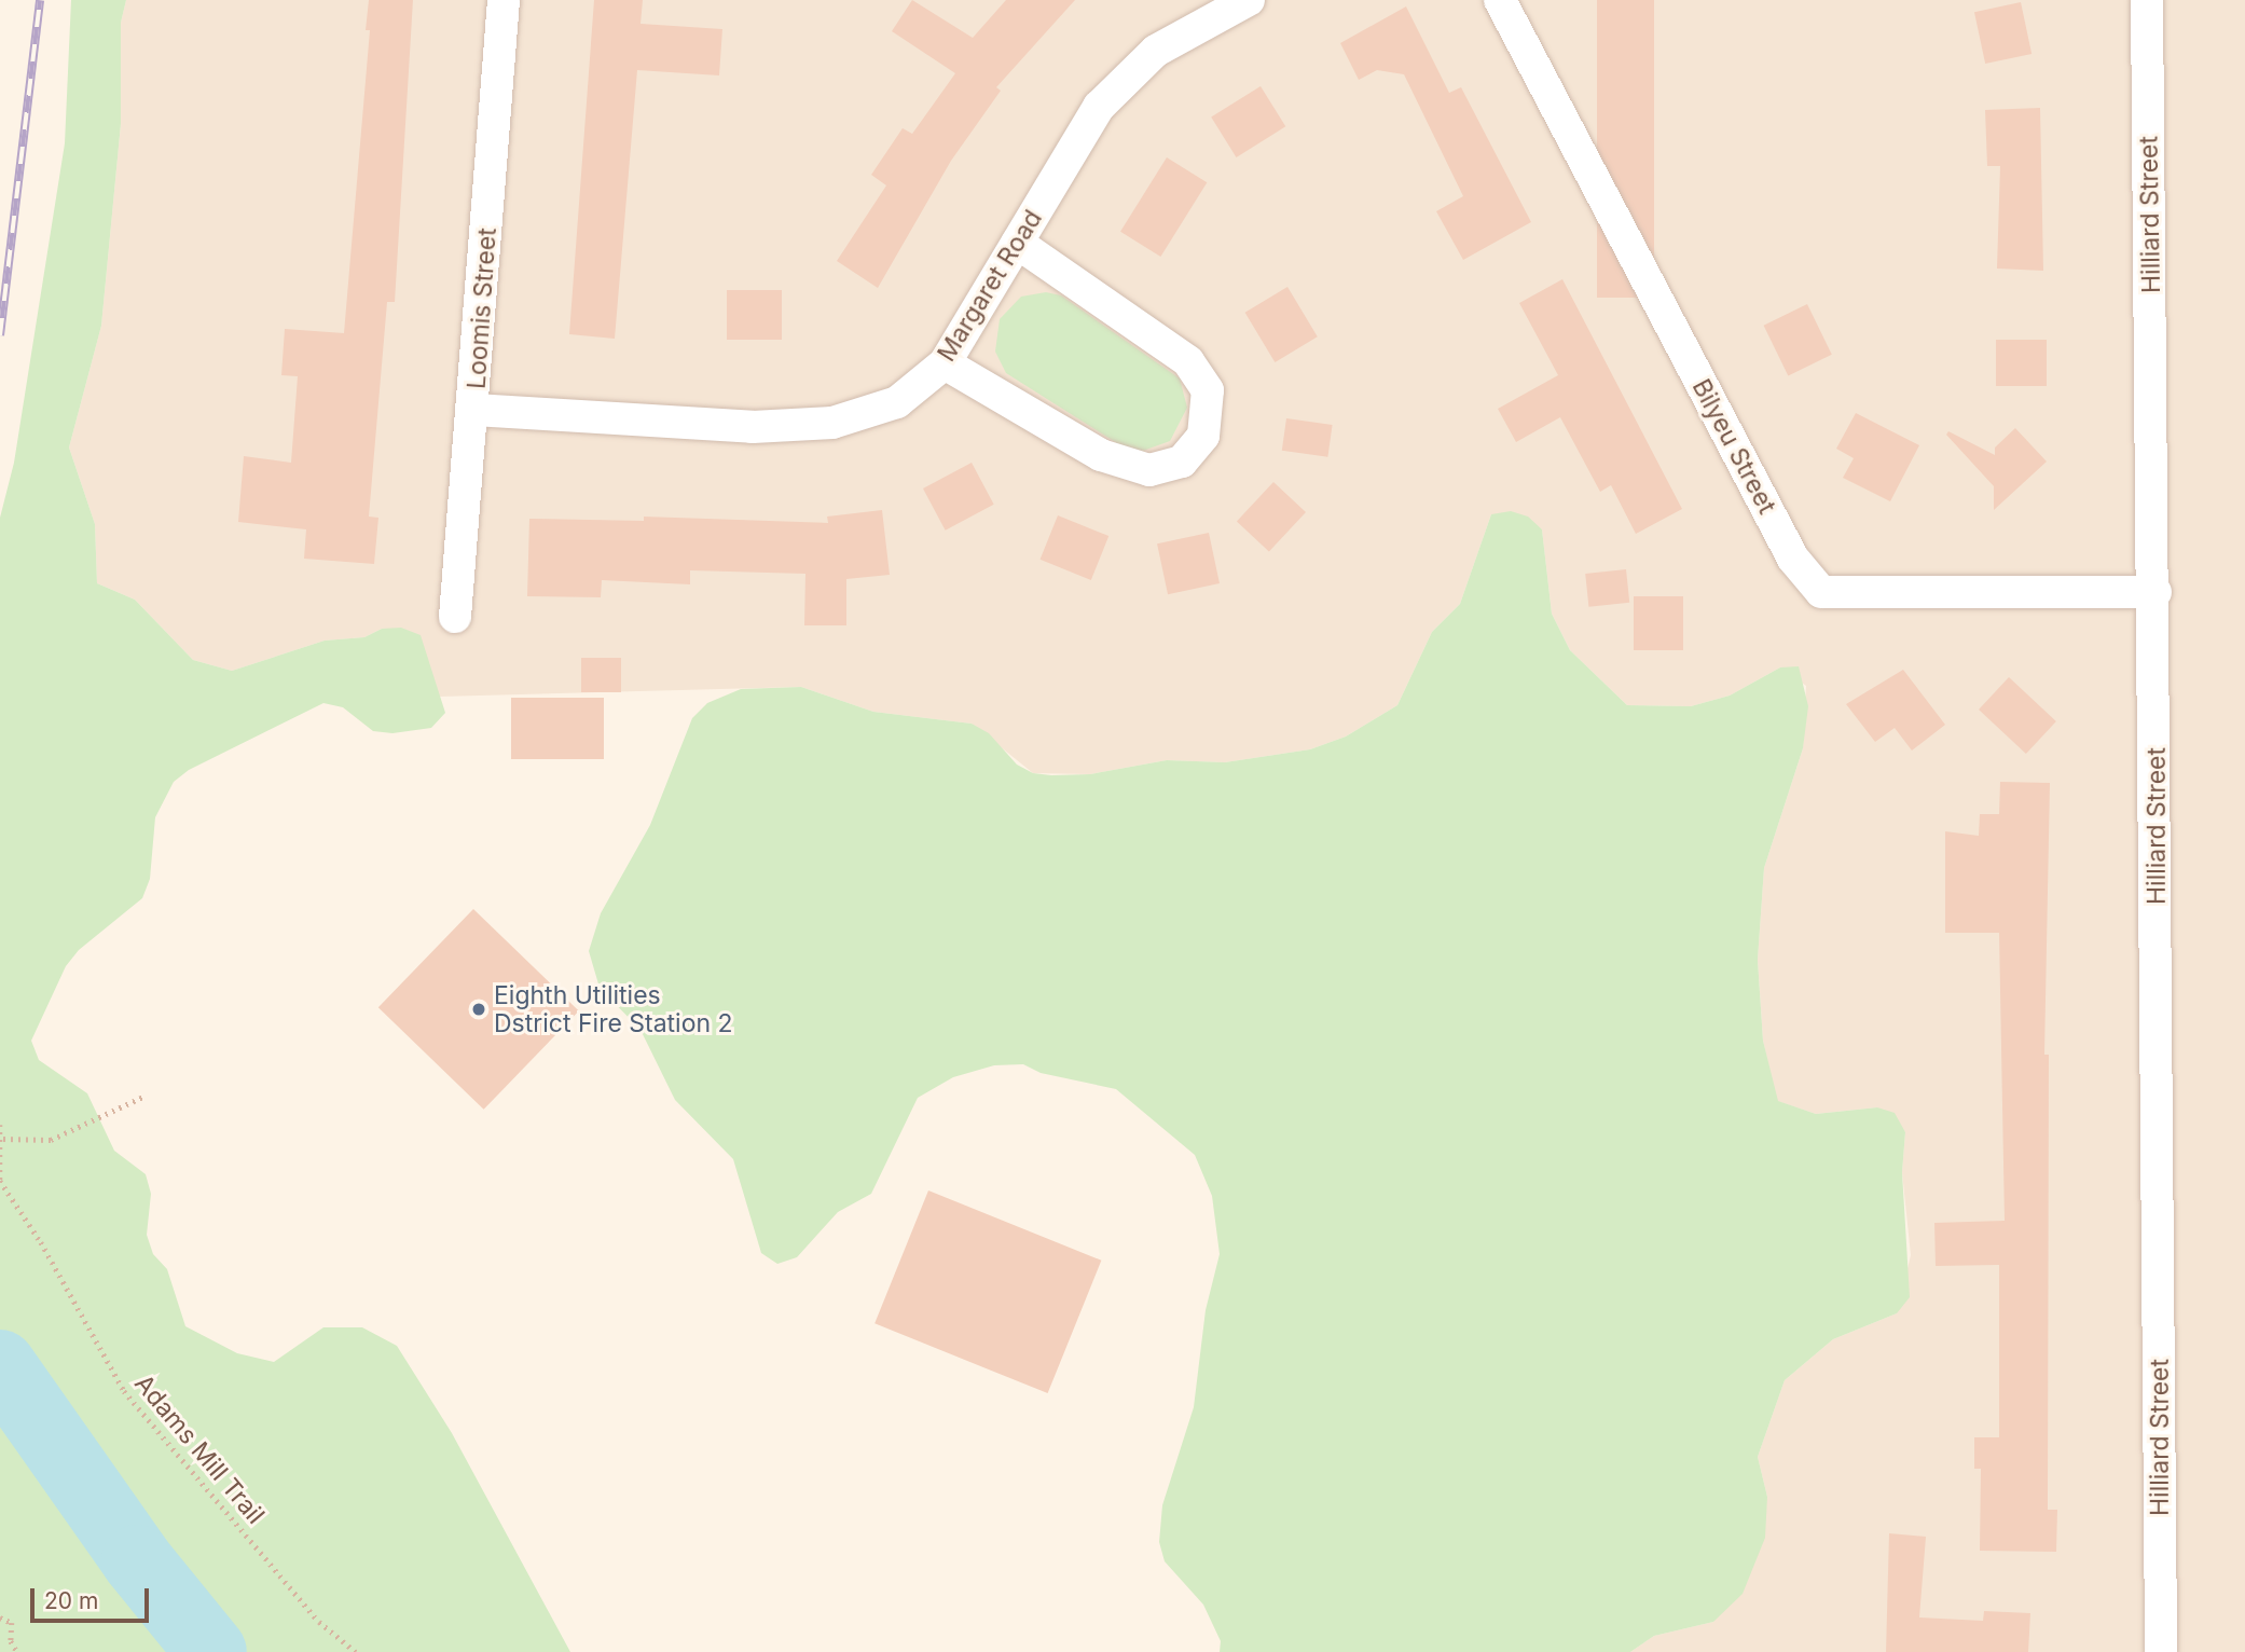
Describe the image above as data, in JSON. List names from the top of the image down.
{
  "streets": {
    "street": [
      "Hilliard Street",
      "Margaret Road",
      "Loomis Street",
      "Bilyeu Street"
    ],
    "path": ["Adams Mill Trail"]
  },
  "crossings": [
    ["Hilliard Street", "Bilyeu Street"],
    ["Margaret Road", "Loomis Street"]
  ],
  "places": ["Eighth Utilities Dstrict Fire Station 2"],
  "scale_bar": "20 m"
}
